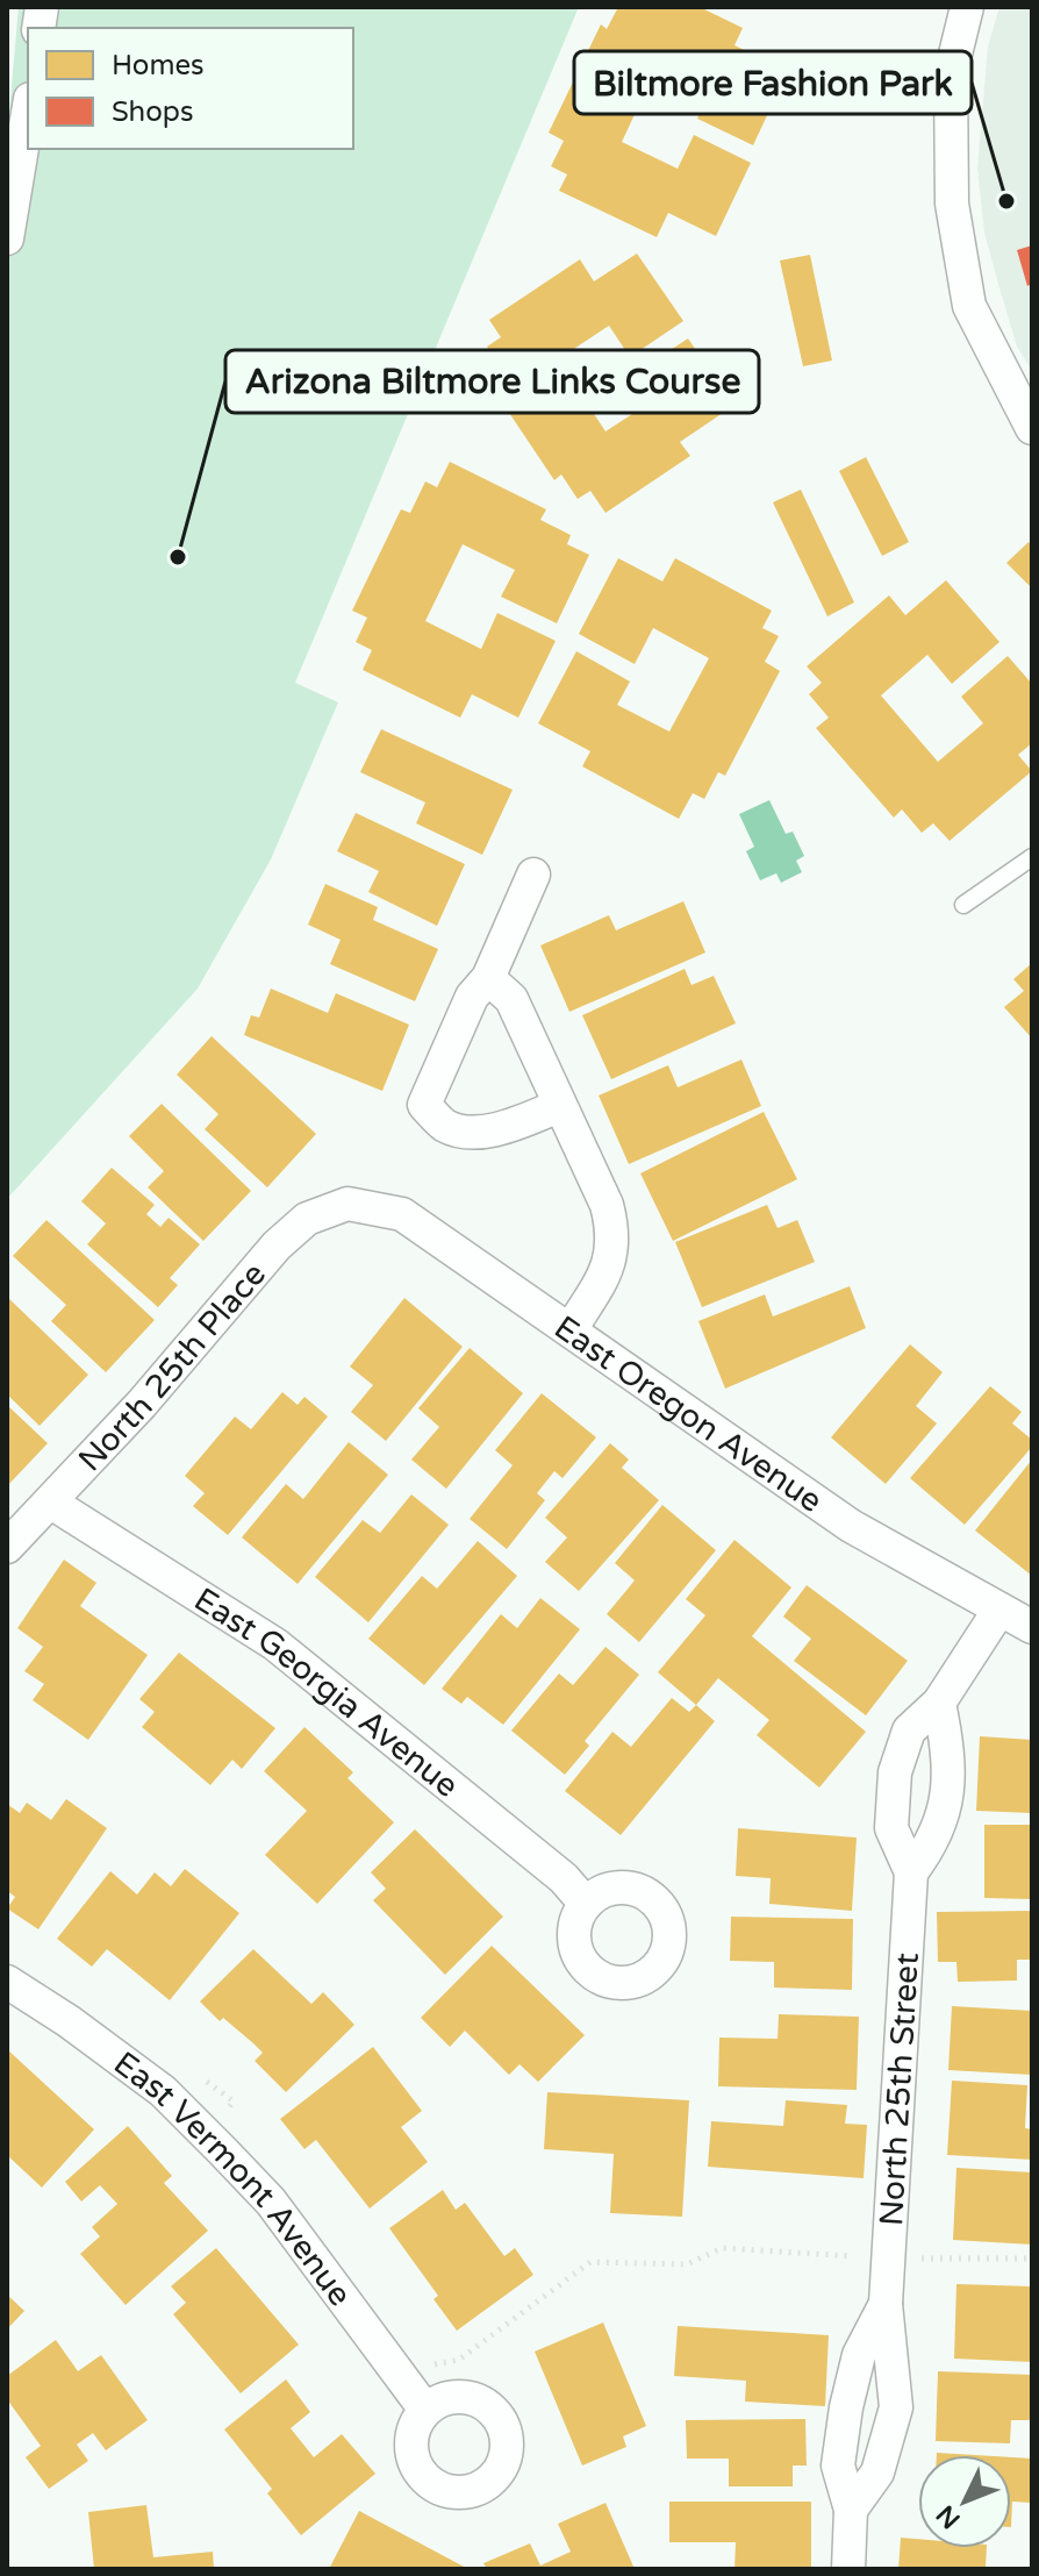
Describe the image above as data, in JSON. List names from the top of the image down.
{
  "streets": {
    "street": [
      "North 25th Place",
      "East Oregon Avenue",
      "East Georgia Avenue",
      "North 25th Street",
      "East Vermont Avenue"
    ]
  },
  "crossings": [
    ["North 25th Place", "East Oregon Avenue"],
    ["North 25th Place", "East Georgia Avenue"],
    ["East Oregon Avenue", "North 25th Street"]
  ],
  "places": ["Biltmore Fashion Park", "Arizona Biltmore Links Course"],
  "legend": ["Homes", "Shops"],
  "north": "bottom left"
}
